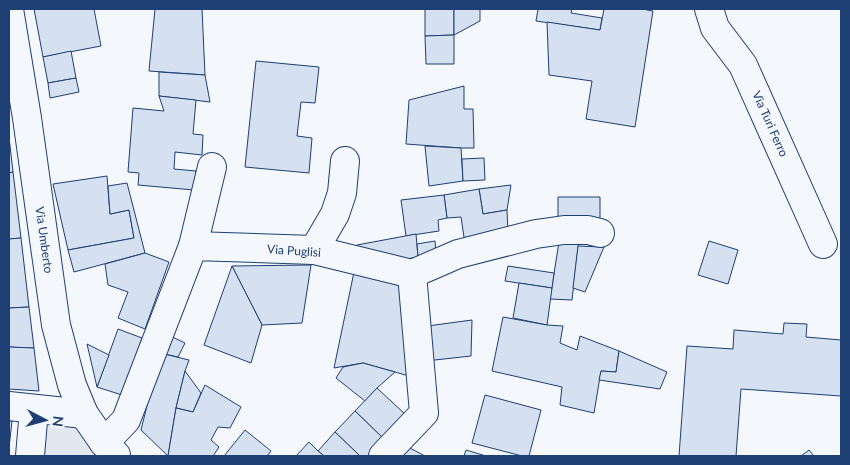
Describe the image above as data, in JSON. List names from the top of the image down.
{
  "streets": {
    "street": ["Via Turi Ferro", "Via Umberto", "Via Puglisi"]
  },
  "north": "right"
}
